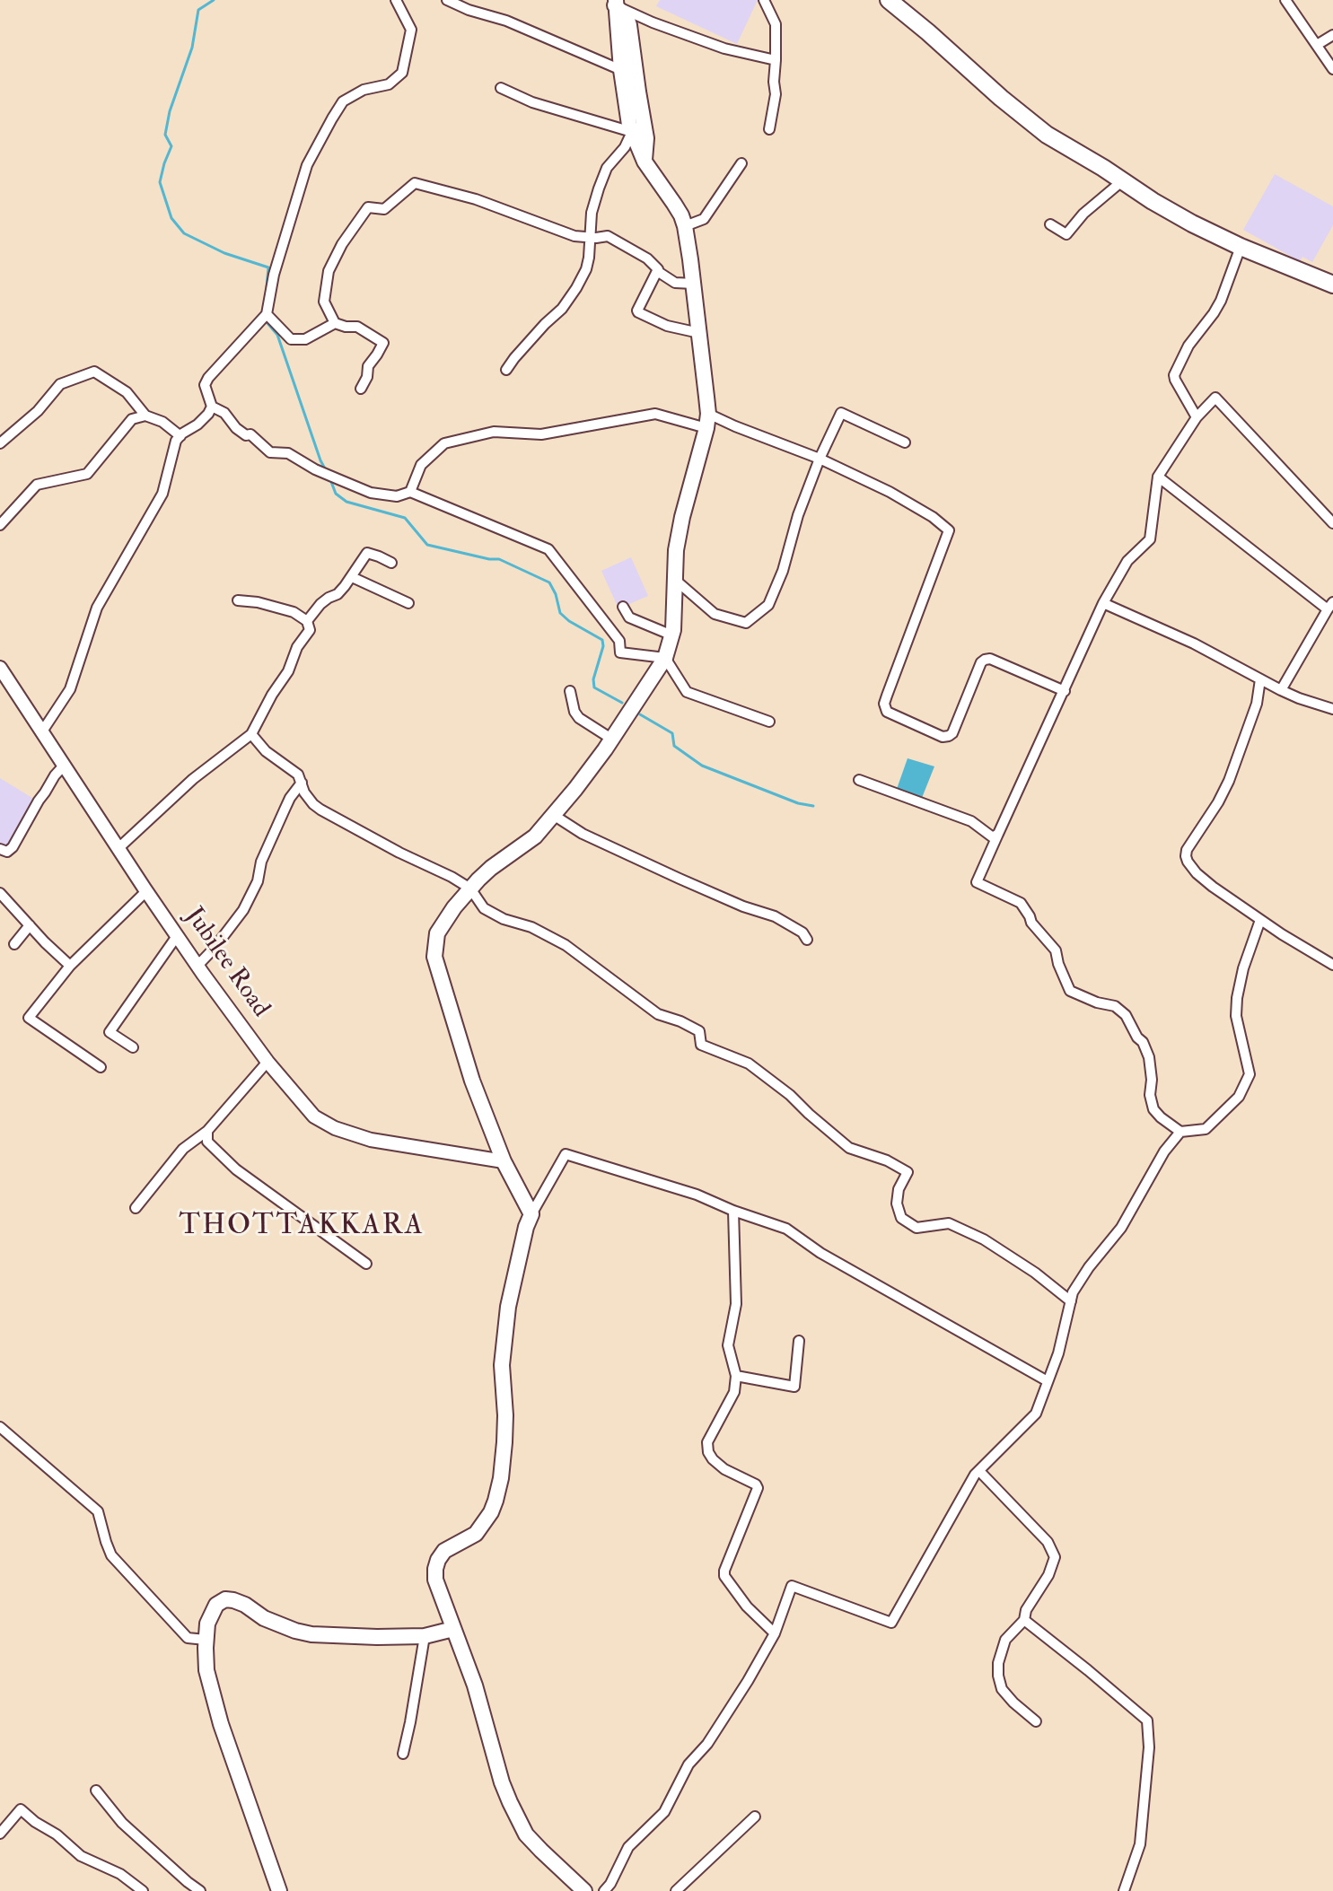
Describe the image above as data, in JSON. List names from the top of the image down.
{
  "streets": {
    "main road": ["Jubilee Road"]
  },
  "districts": ["THOTTAKKARA"]
}
